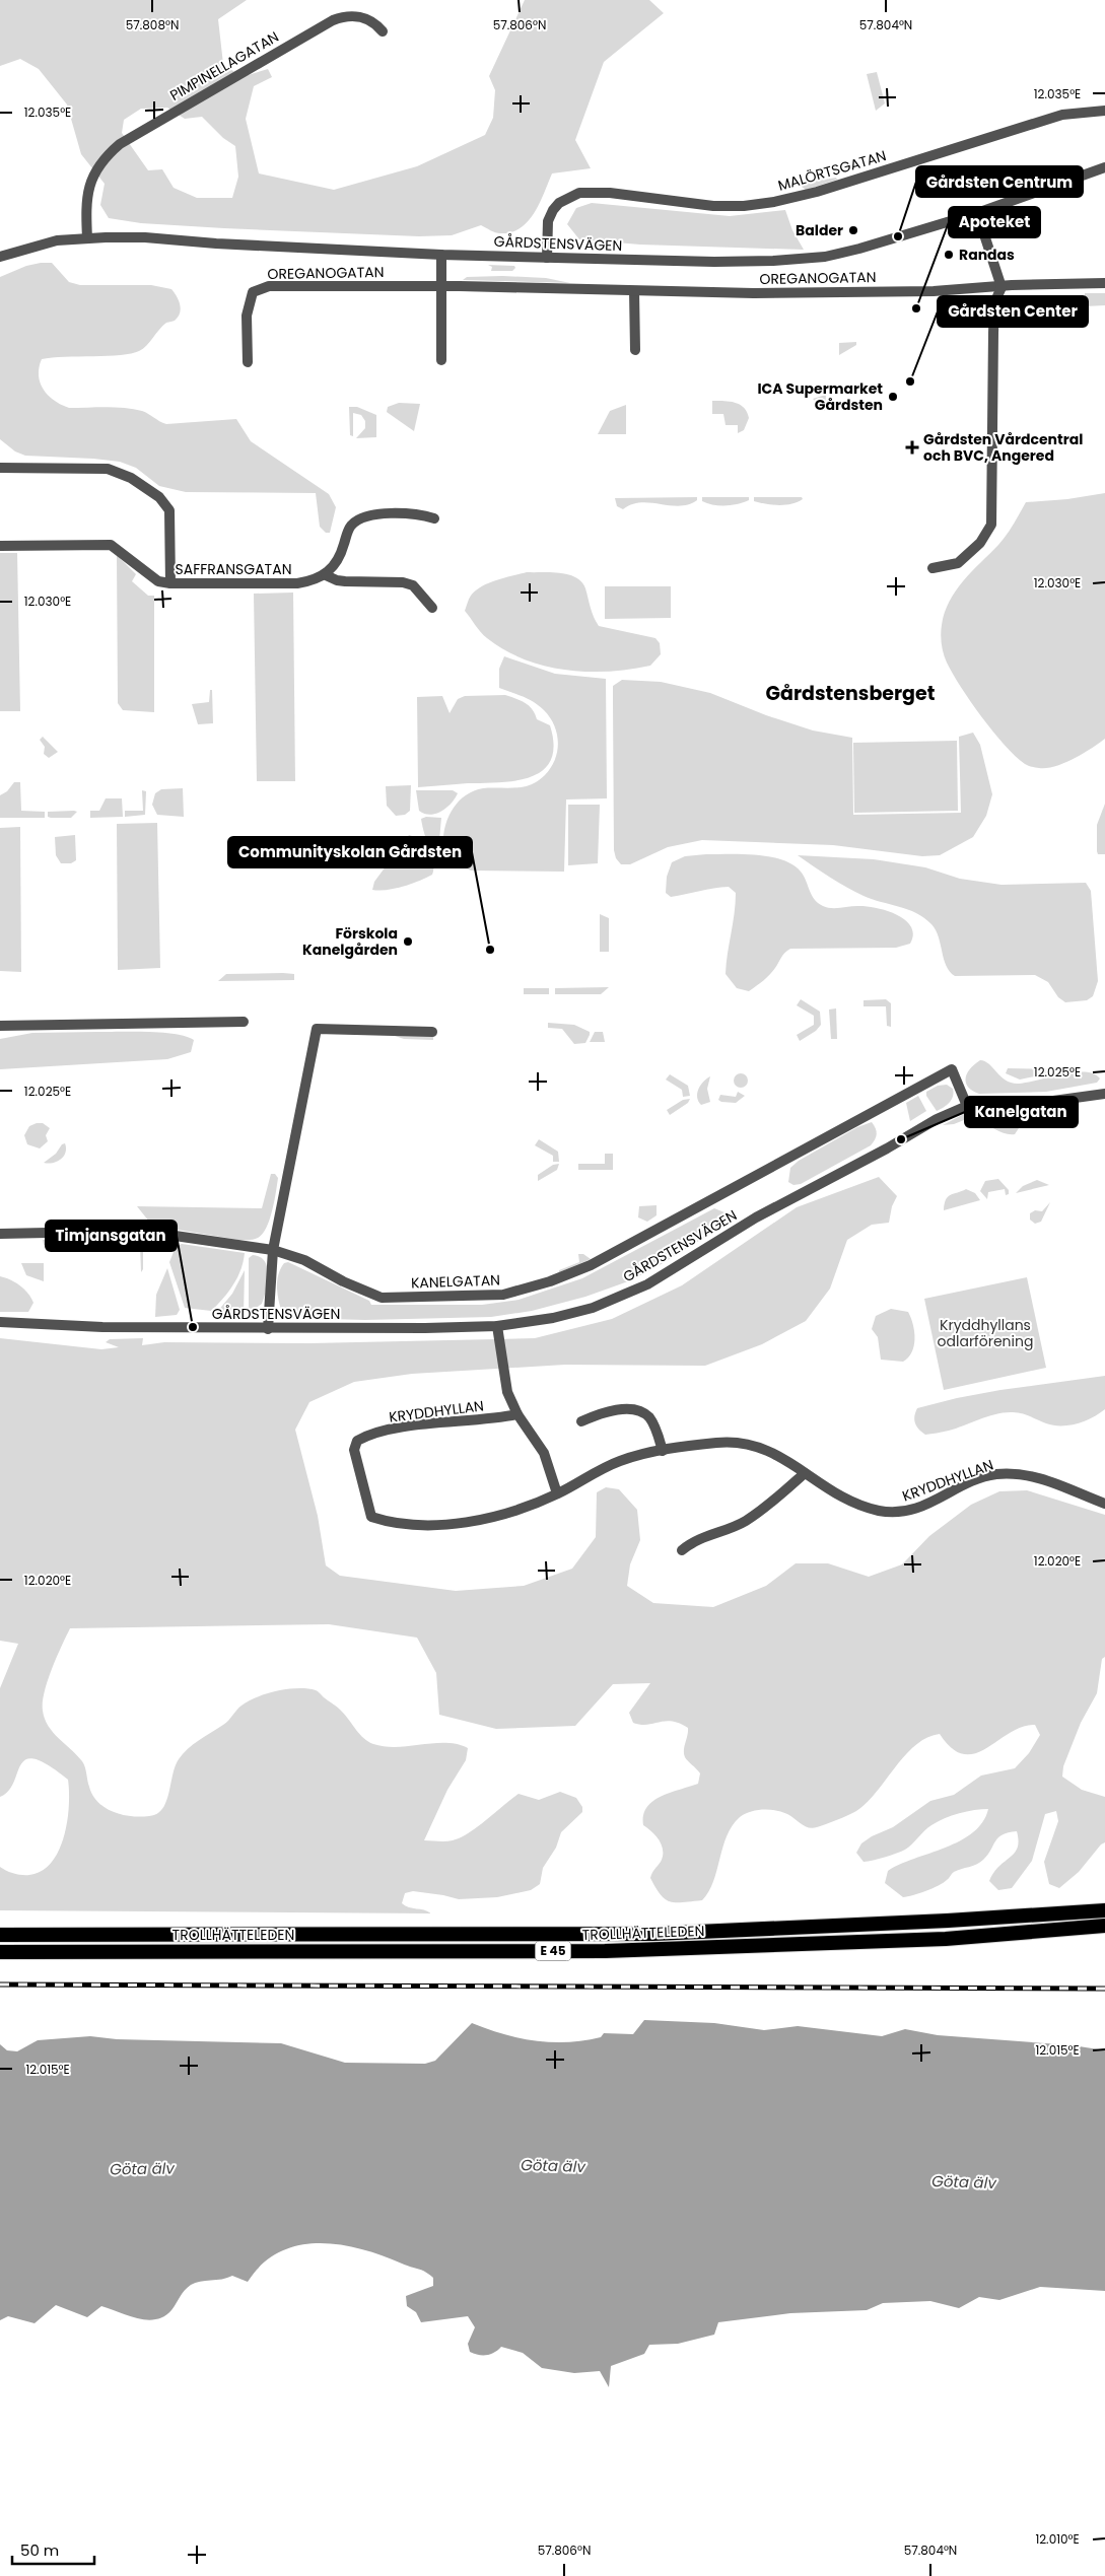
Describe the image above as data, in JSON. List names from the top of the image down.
{
  "streets": {
    "highway": ["TROLLHÄTTELEDEN", "E 45"],
    "street": [
      "PIMPINELLAGATAN",
      "MALÖRTSGATAN",
      "GÅRDSTENSVÄGEN",
      "OREGANOGATAN",
      "SAFFRANSGATAN",
      "KANELGATAN",
      "KRYDDHYLLAN"
    ]
  },
  "crossings": [
    ["PIMPINELLAGATAN", "GÅRDSTENSVÄGEN"],
    ["MALÖRTSGATAN", "GÅRDSTENSVÄGEN"],
    ["GÅRDSTENSVÄGEN", "KANELGATAN"]
  ],
  "districts": ["Gårdstensberget"],
  "water": ["Göta älv"],
  "parks": ["Kryddhyllans odlarförening"],
  "places": {
    "other": [
      "Balder",
      "Gårdsten Centrum",
      "Randas",
      "Apoteket",
      "Gårdsten Center",
      "ICA Supermarket Gårdsten",
      "Förskola Kanelgården",
      "Communityskolan Gårdsten",
      "Kanelgatan",
      "Timjansgatan"
    ],
    "health": ["Gårdsten Vårdcentral och BVC, Angered"]
  },
  "scale_bar": "50 m",
  "coordinates": [
    "57.808°N",
    "57.806°N",
    "57.804°N",
    "12.035°E",
    "12.030°E",
    "12.025°E",
    "12.020°E",
    "12.015°E",
    "12.010°E"
  ]
}
